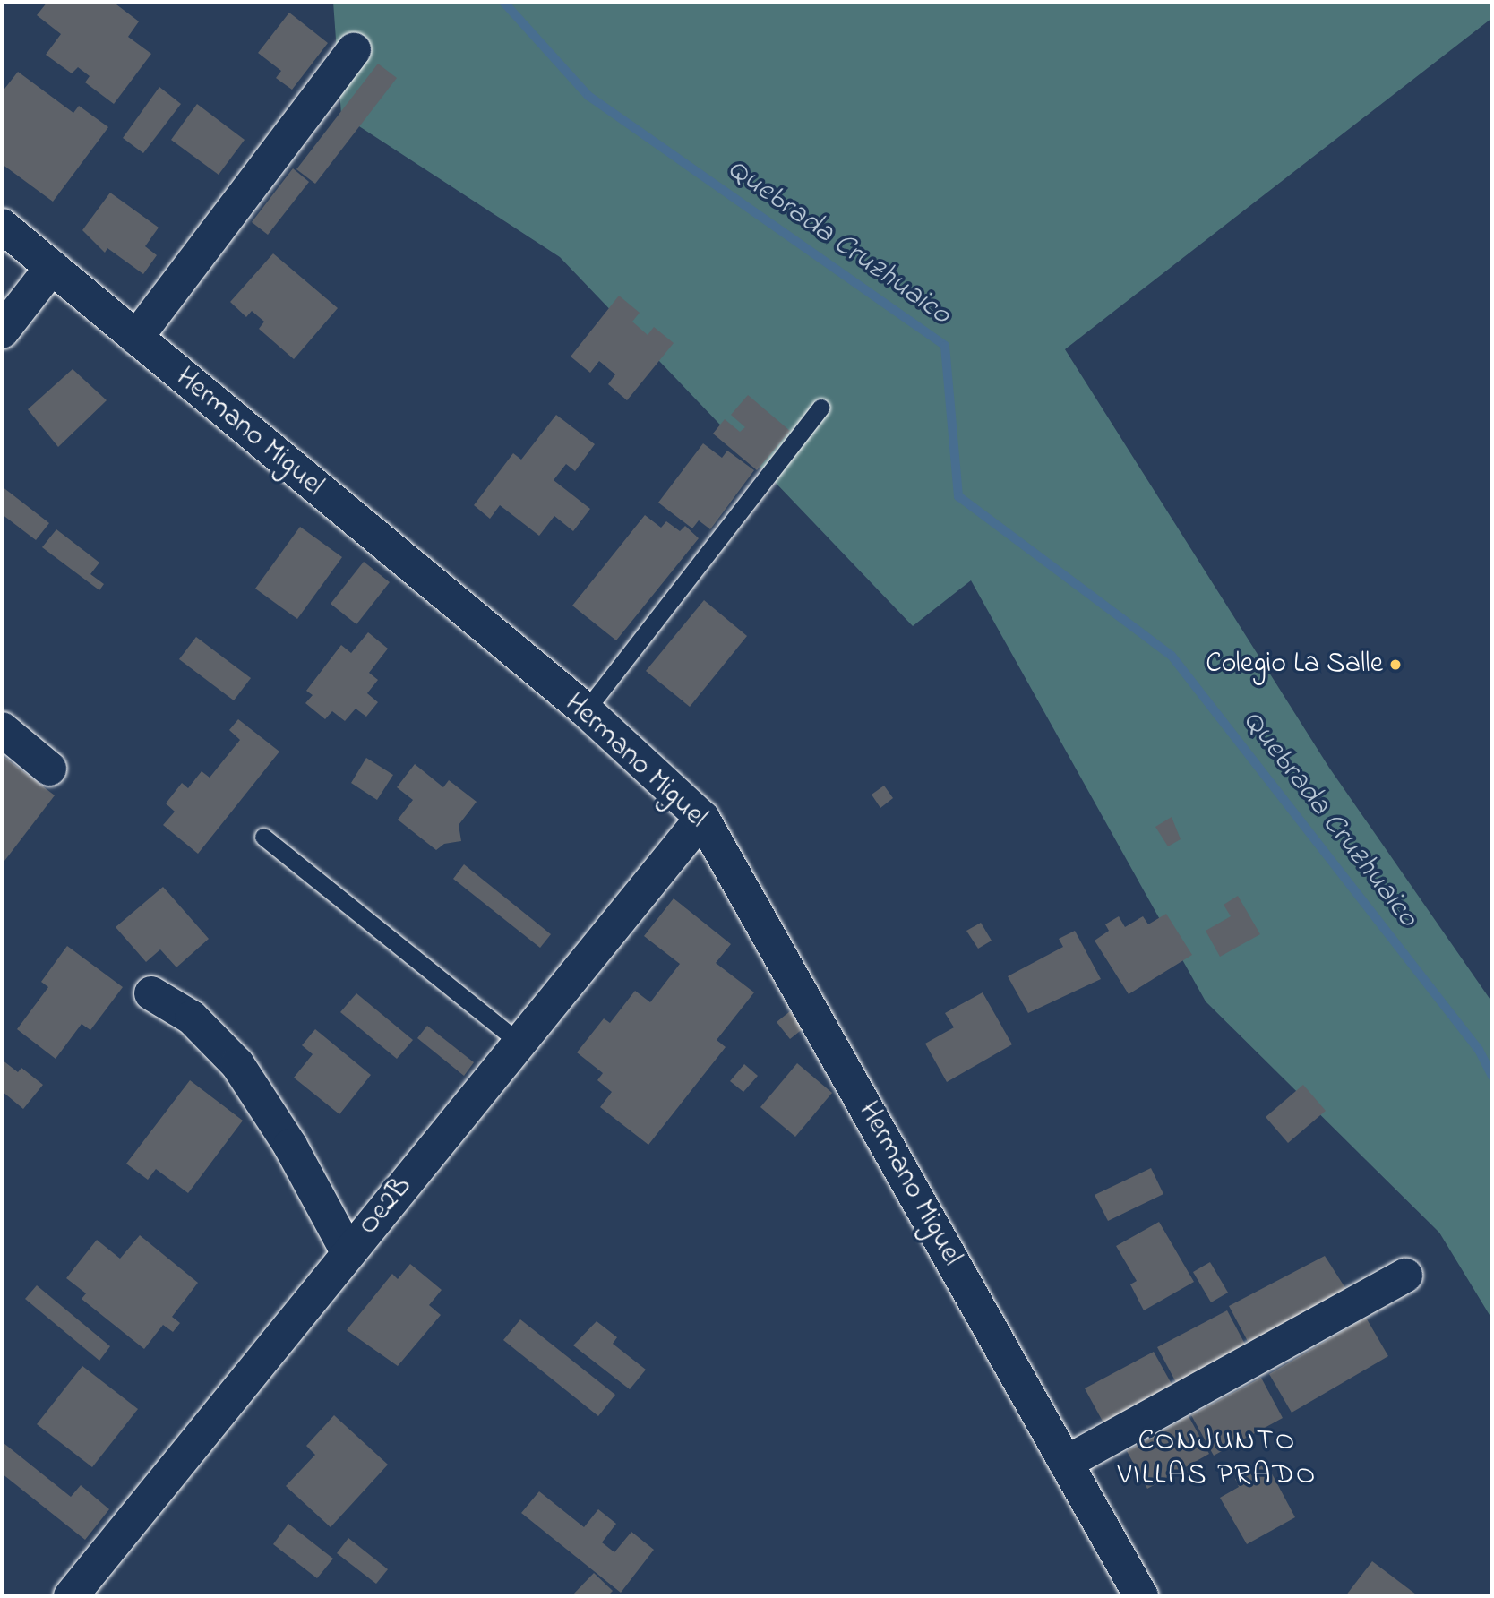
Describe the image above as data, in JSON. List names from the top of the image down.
{
  "streets": {
    "street": ["Hermano Miguel", "Oe2B"]
  },
  "crossings": [
    ["Hermano Miguel", "Oe2B"]
  ],
  "districts": ["CONJUNTO VILLAS PRADO"],
  "water": ["Quebrada Cruzhuaico"],
  "places": ["Colegio La Salle"]
}
